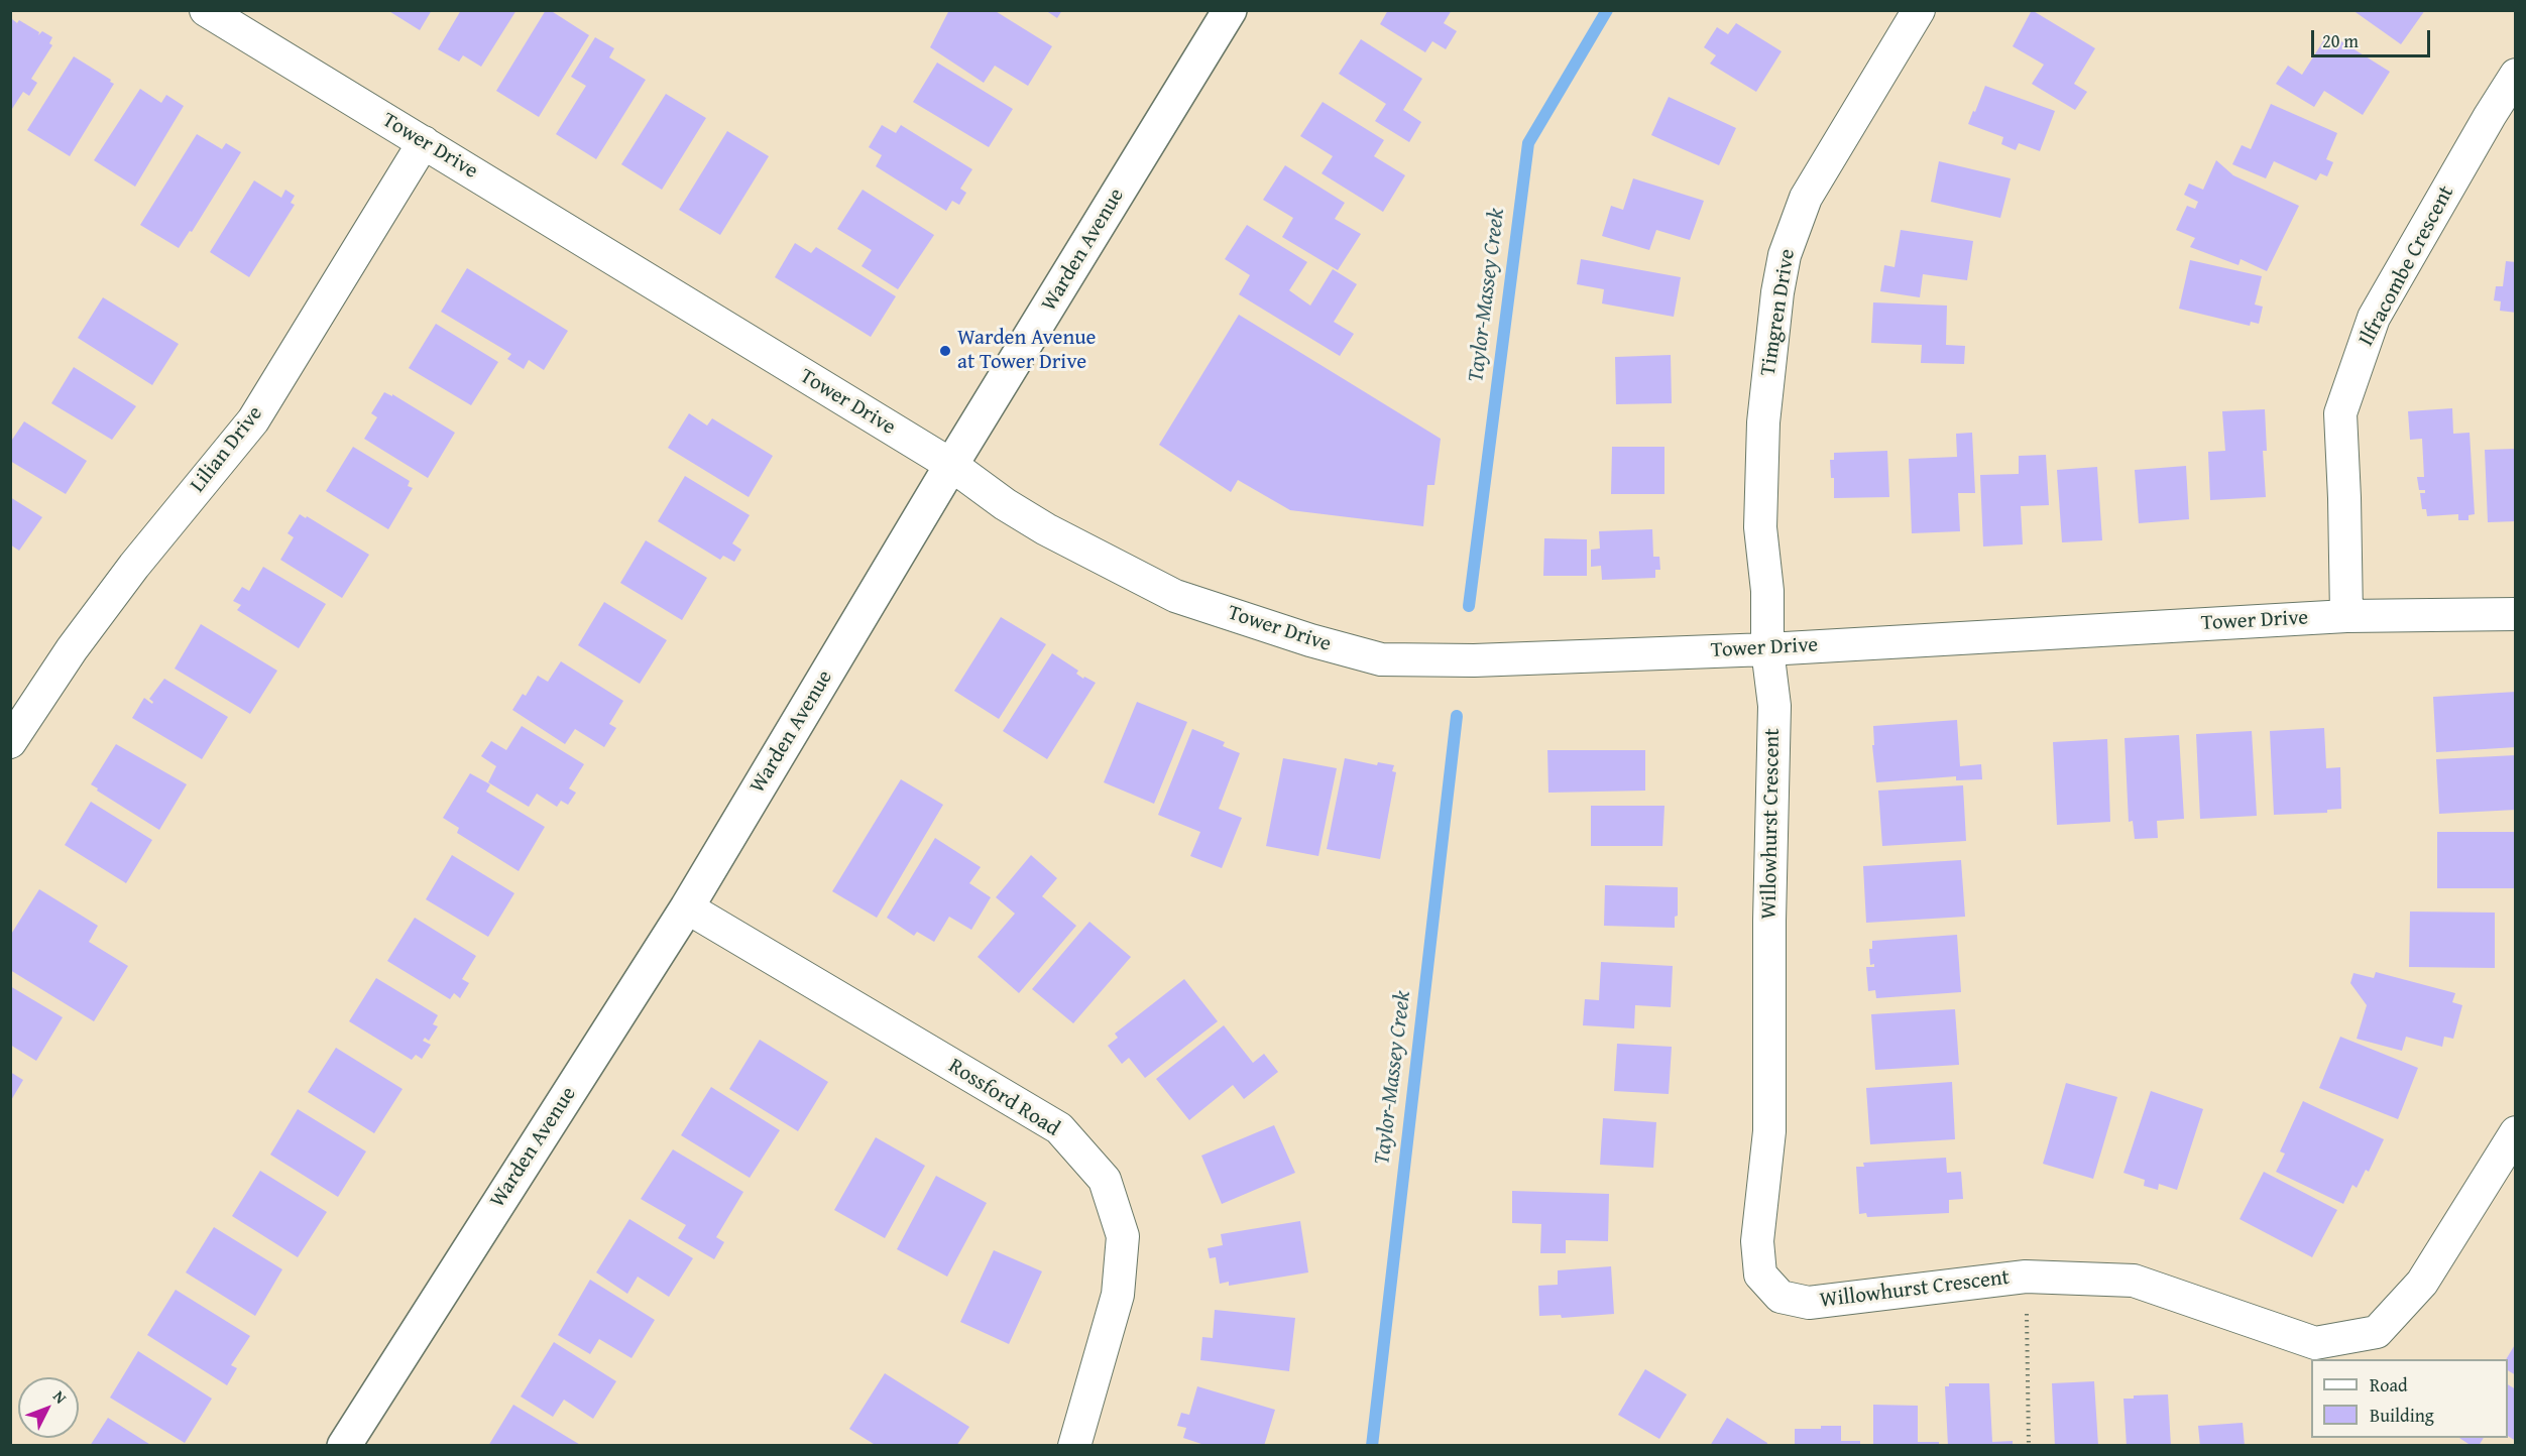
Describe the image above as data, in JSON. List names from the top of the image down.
{
  "streets": {
    "main road": ["Warden Avenue"],
    "street": [
      "Tower Drive",
      "Ilfracombe Crescent",
      "Timgren Drive",
      "Lilian Drive",
      "Willowhurst Crescent",
      "Rossford Road"
    ]
  },
  "crossings": [
    ["Tower Drive", "Warden Avenue"],
    ["Tower Drive", "Ilfracombe Crescent"],
    ["Tower Drive", "Timgren Drive"],
    ["Tower Drive", "Lilian Drive"],
    ["Tower Drive", "Willowhurst Crescent"],
    ["Warden Avenue", "Rossford Road"],
    ["Timgren Drive", "Willowhurst Crescent"]
  ],
  "water": ["Taylor-Massey Creek"],
  "places": ["Warden Avenue at Tower Drive"],
  "legend": ["Road", "Building"],
  "scale_bar": "20 m",
  "north": "top right"
}
